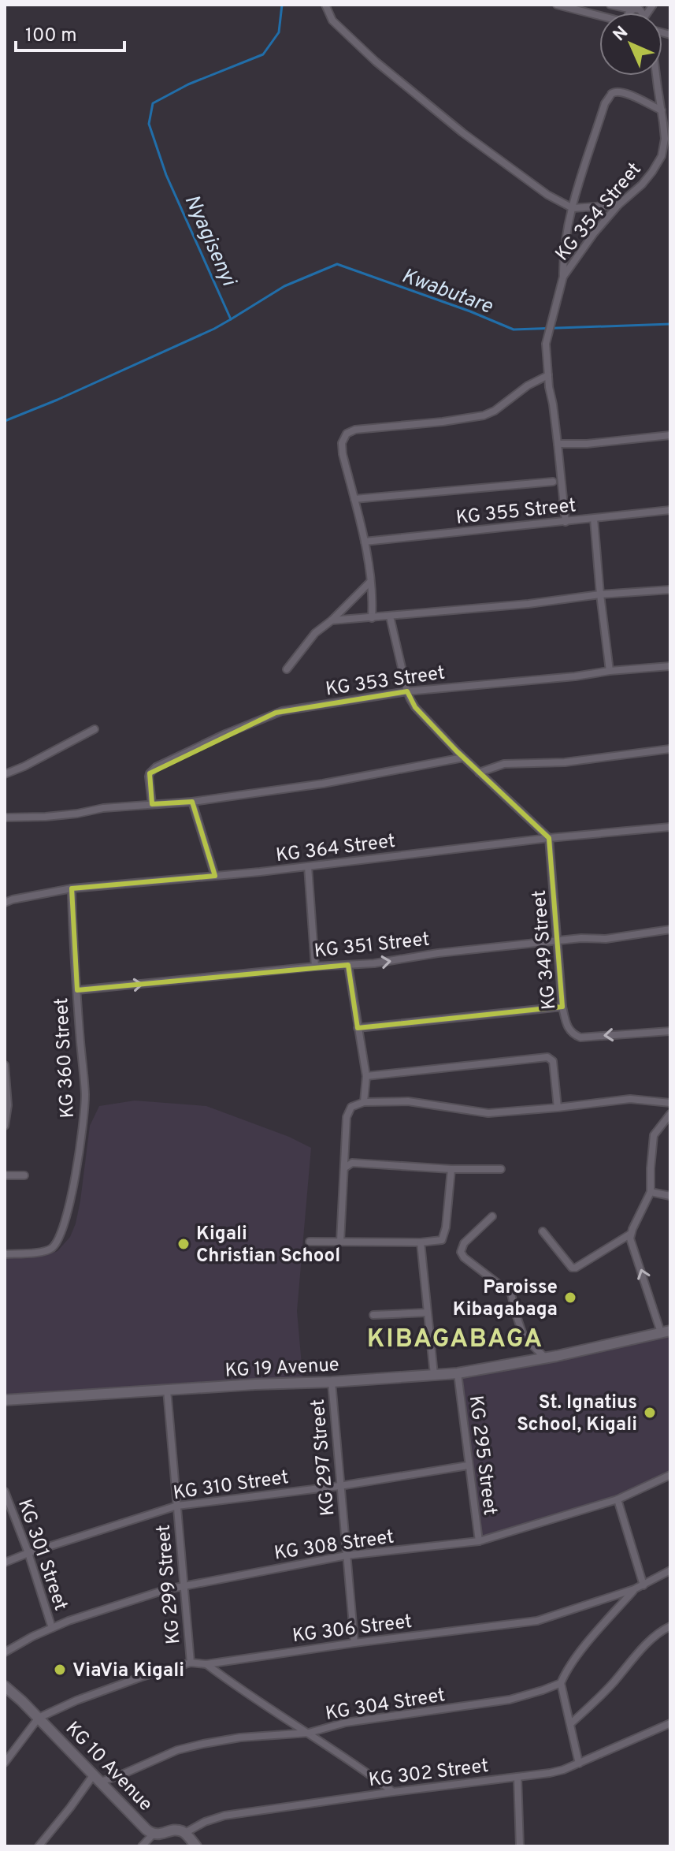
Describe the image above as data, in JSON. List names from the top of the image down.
{
  "streets": {
    "main road": ["KG 19 Avenue", "KG 10 Avenue"],
    "street": [
      "KG 354 Street",
      "KG 355 Street",
      "KG 353 Street",
      "KG 364 Street",
      "KG 351 Street",
      "KG 349 Street",
      "KG 360 Street",
      "KG 295 Street",
      "KG 297 Street",
      "KG 310 Street",
      "KG 308 Street",
      "KG 301 Street",
      "KG 299 Street",
      "KG 306 Street",
      "KG 304 Street",
      "KG 302 Street"
    ]
  },
  "crossings": [
    ["KG 354 Street", "KG 355 Street"],
    ["KG 364 Street", "KG 349 Street"],
    ["KG 364 Street", "KG 360 Street"],
    ["KG 351 Street", "KG 349 Street"],
    ["KG 351 Street", "KG 360 Street"],
    ["KG 19 Avenue", "KG 295 Street"],
    ["KG 19 Avenue", "KG 297 Street"],
    ["KG 19 Avenue", "KG 299 Street"],
    ["KG 295 Street", "KG 310 Street"],
    ["KG 295 Street", "KG 308 Street"],
    ["KG 297 Street", "KG 310 Street"],
    ["KG 297 Street", "KG 308 Street"],
    ["KG 297 Street", "KG 306 Street"],
    ["KG 310 Street", "KG 301 Street"],
    ["KG 310 Street", "KG 299 Street"],
    ["KG 308 Street", "KG 301 Street"],
    ["KG 308 Street", "KG 299 Street"],
    ["KG 299 Street", "KG 306 Street"],
    ["KG 306 Street", "KG 10 Avenue"],
    ["KG 304 Street", "KG 10 Avenue"],
    ["KG 10 Avenue", "KG 302 Street"]
  ],
  "one_way": ["KG 351 Street", "KG 349 Street"],
  "districts": ["KIBAGABAGA"],
  "water": ["Nyagisenyi", "Kwabutare"],
  "places": [
    "Kigali Christian School",
    "Paroisse Kibagabaga",
    "St. Ignatius School, Kigali",
    "ViaVia Kigali"
  ],
  "scale_bar": "100 m",
  "north": "top left"
}
